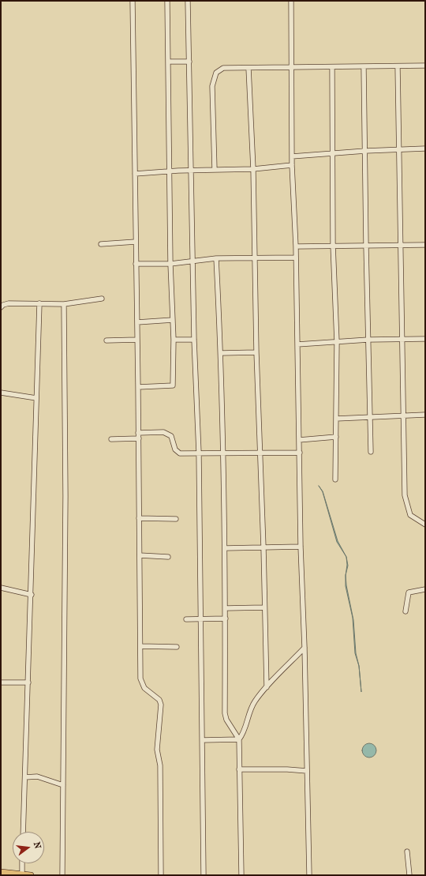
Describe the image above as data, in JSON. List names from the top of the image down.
{
  "north": "right"
}
